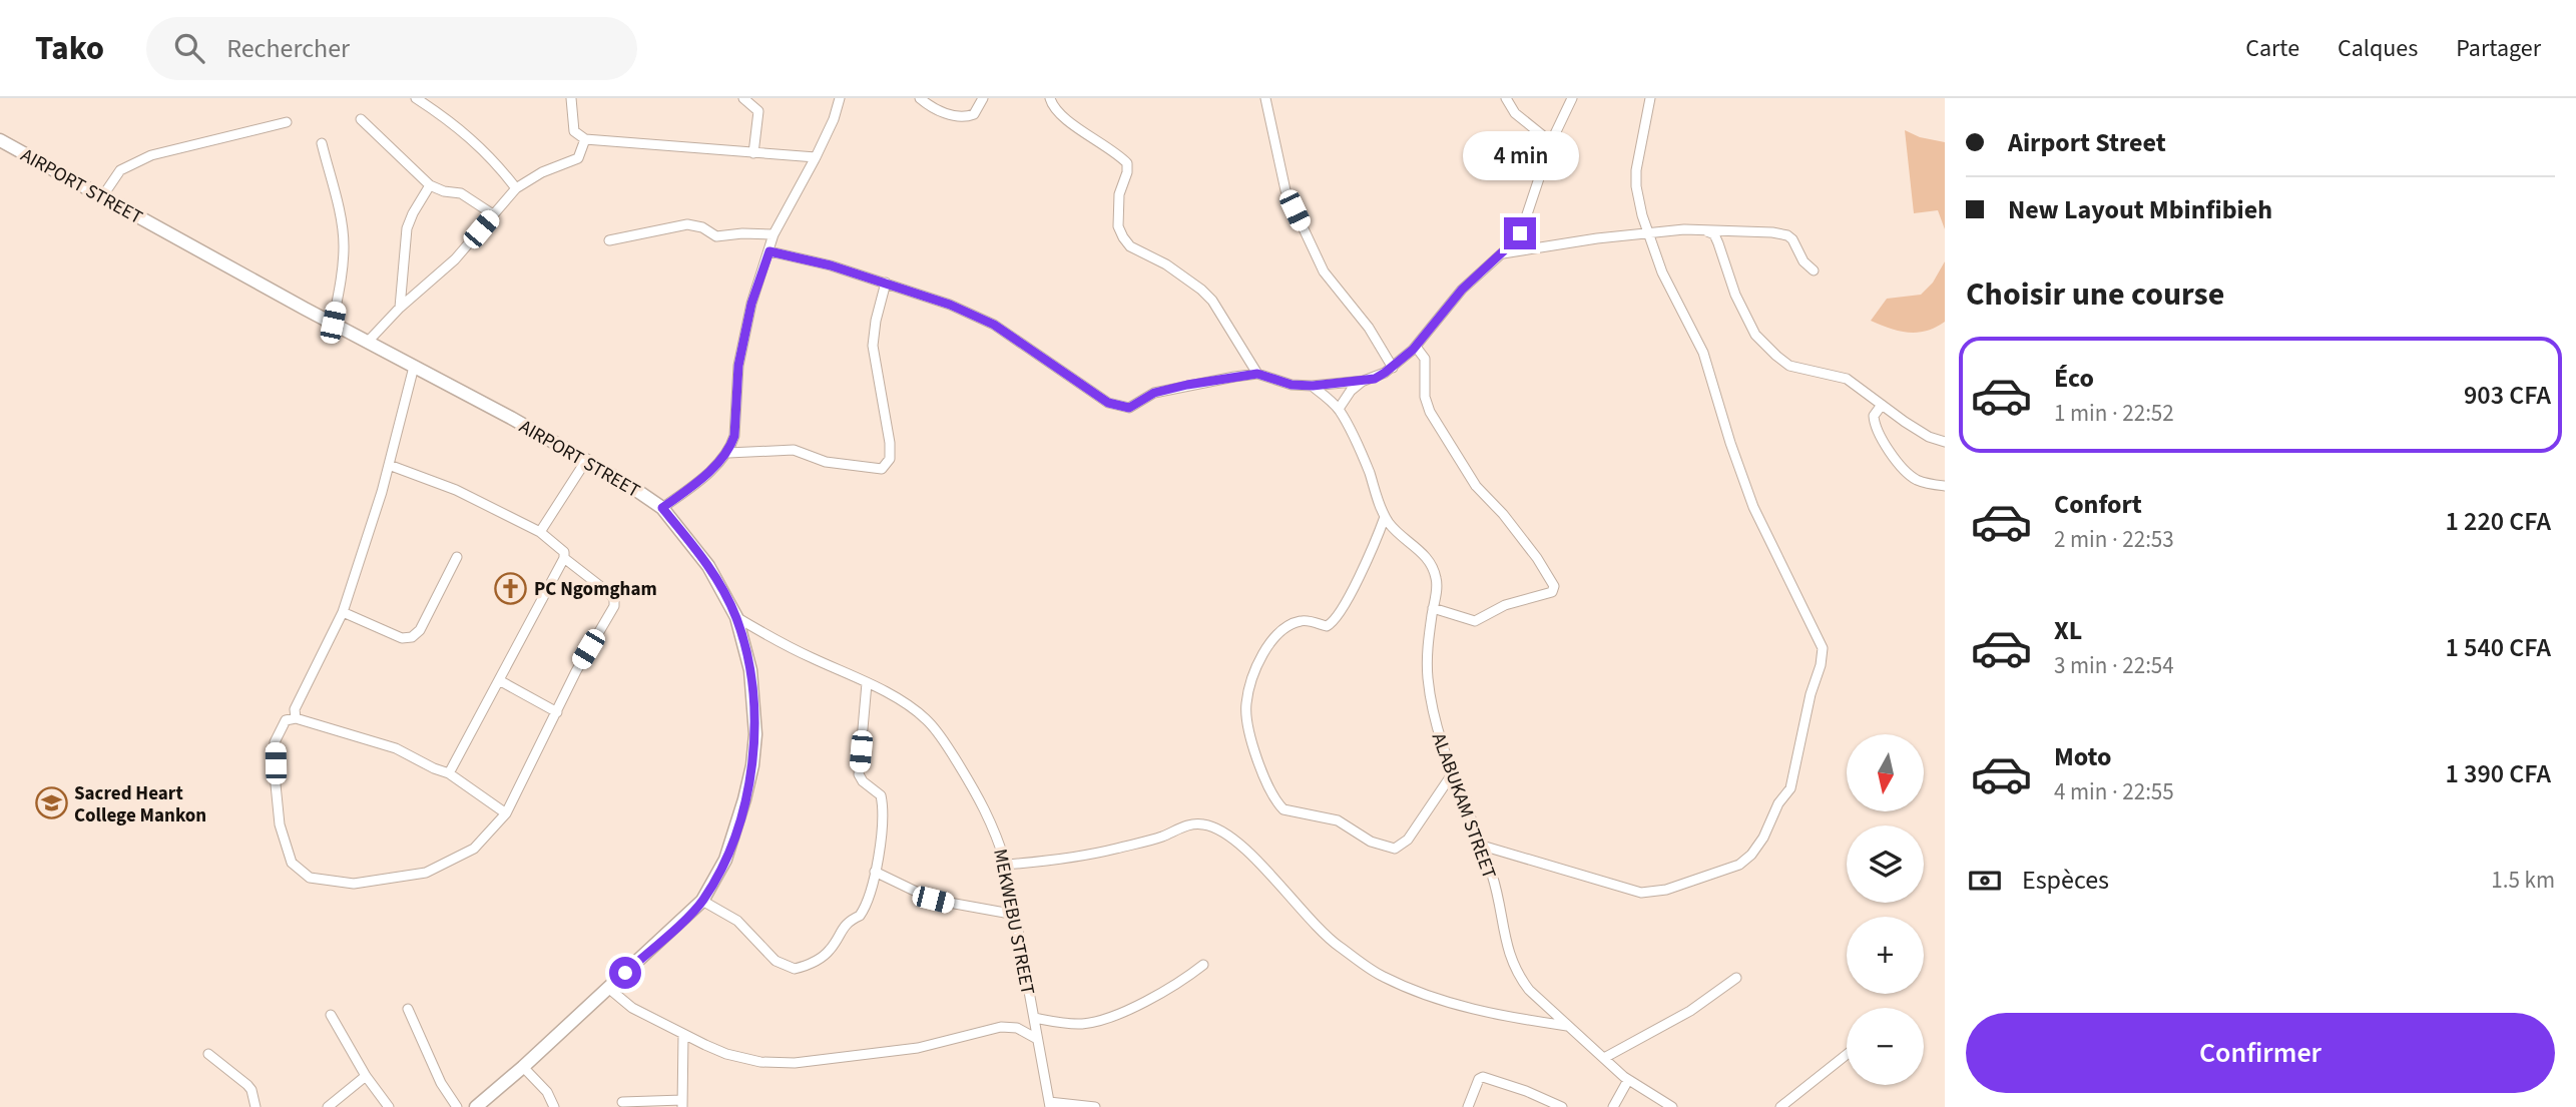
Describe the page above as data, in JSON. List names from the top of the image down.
{
  "streets": {
    "highway": ["AIRPORT STREET"],
    "street": ["ALABUKAM STREET", "MEKWEBU STREET"]
  },
  "crossings": [
    ["AIRPORT STREET", "MEKWEBU STREET"]
  ],
  "places": {
    "church": ["PC Ngomgham"],
    "school or university": ["Sacred Heart College Mankon"]
  },
  "north": "bottom",
  "page": {
    "header": "Tako",
    "search": "Rechercher",
    "nav": ["Carte", "Calques", "Partager"],
    "banner": ["Airport Street", "New Layout Mbinfibieh"],
    "bubble": "4 min",
    "heading": "Choisir une course",
    "list": [
      {
        "name": "Éco",
        "note": "1 min · 22:52",
        "value": "903 CFA"
      },
      {
        "name": "Confort",
        "note": "2 min · 22:53",
        "value": "1 220 CFA"
      },
      {
        "name": "XL",
        "note": "3 min · 22:54",
        "value": "1 540 CFA"
      },
      {
        "name": "Moto",
        "note": "4 min · 22:55",
        "value": "1 390 CFA"
      }
    ],
    "map_buttons": ["+", "−"],
    "pay": ["Espèces", "1.5 km"],
    "buttons": "Confirmer"
  }
}
